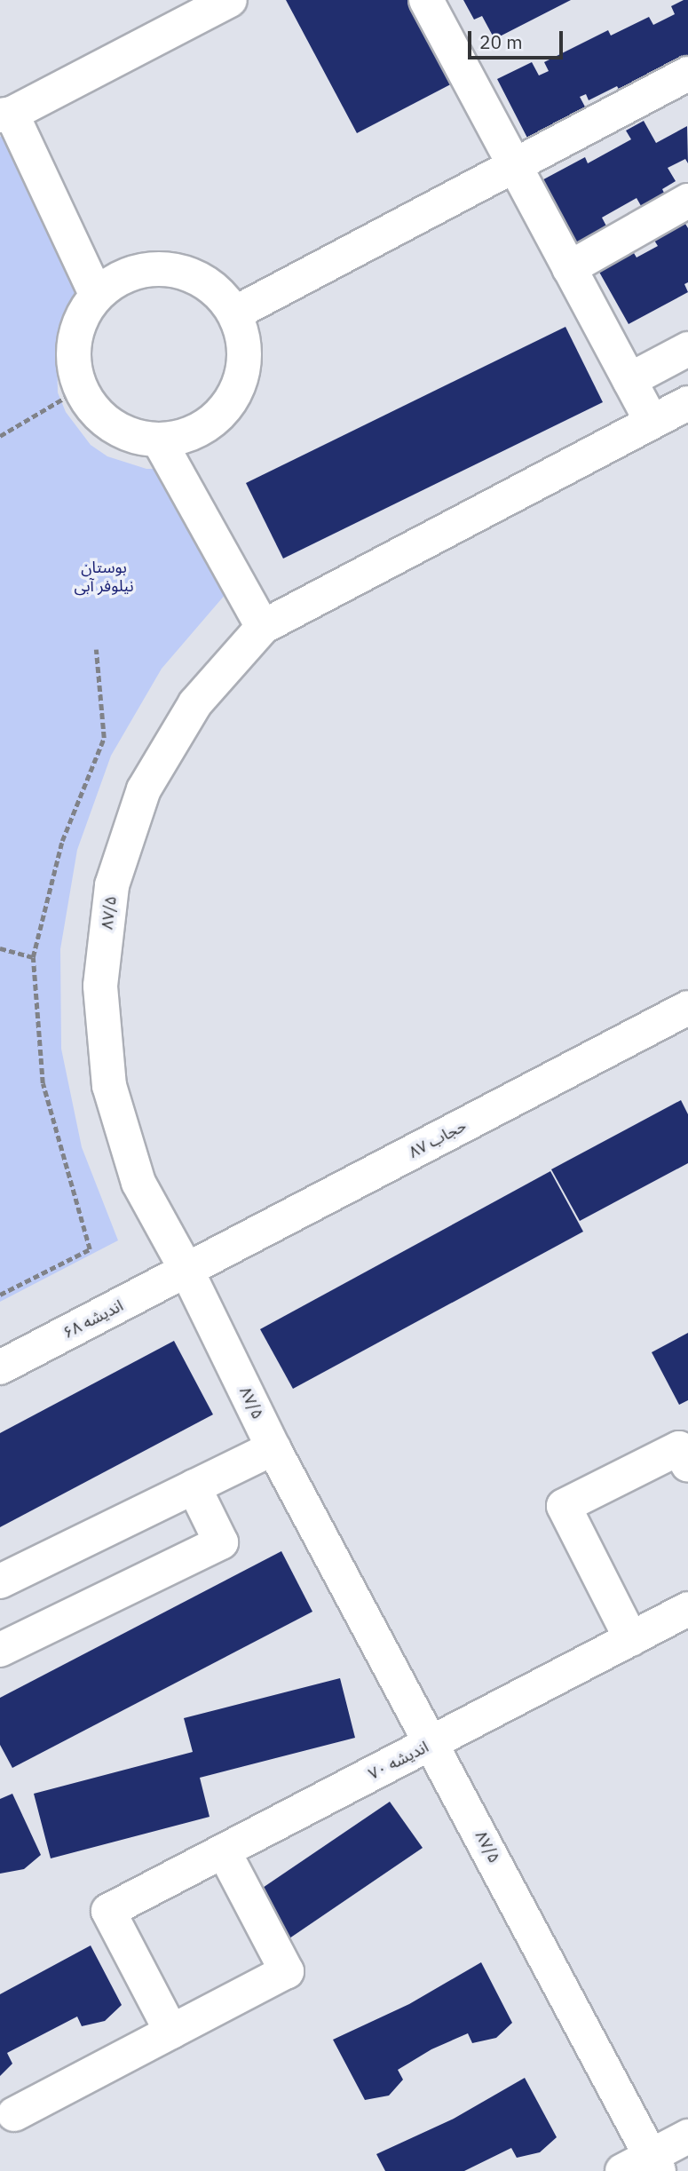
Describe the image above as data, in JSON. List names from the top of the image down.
{
  "streets": {
    "street": [
      "۸۷/۵",
      "حجاب ۸۷",
      "اندیشه ۶۸",
      "اندیشه ۷۰"
    ]
  },
  "crossings": [
    ["۸۷/۵", "حجاب ۸۷"],
    ["۸۷/۵", "اندیشه ۶۸"],
    ["۸۷/۵", "اندیشه ۷۰"],
    ["حجاب ۸۷", "اندیشه ۶۸"]
  ],
  "parks": ["بوستان نیلوفر آبی"],
  "scale_bar": "20 m"
}
